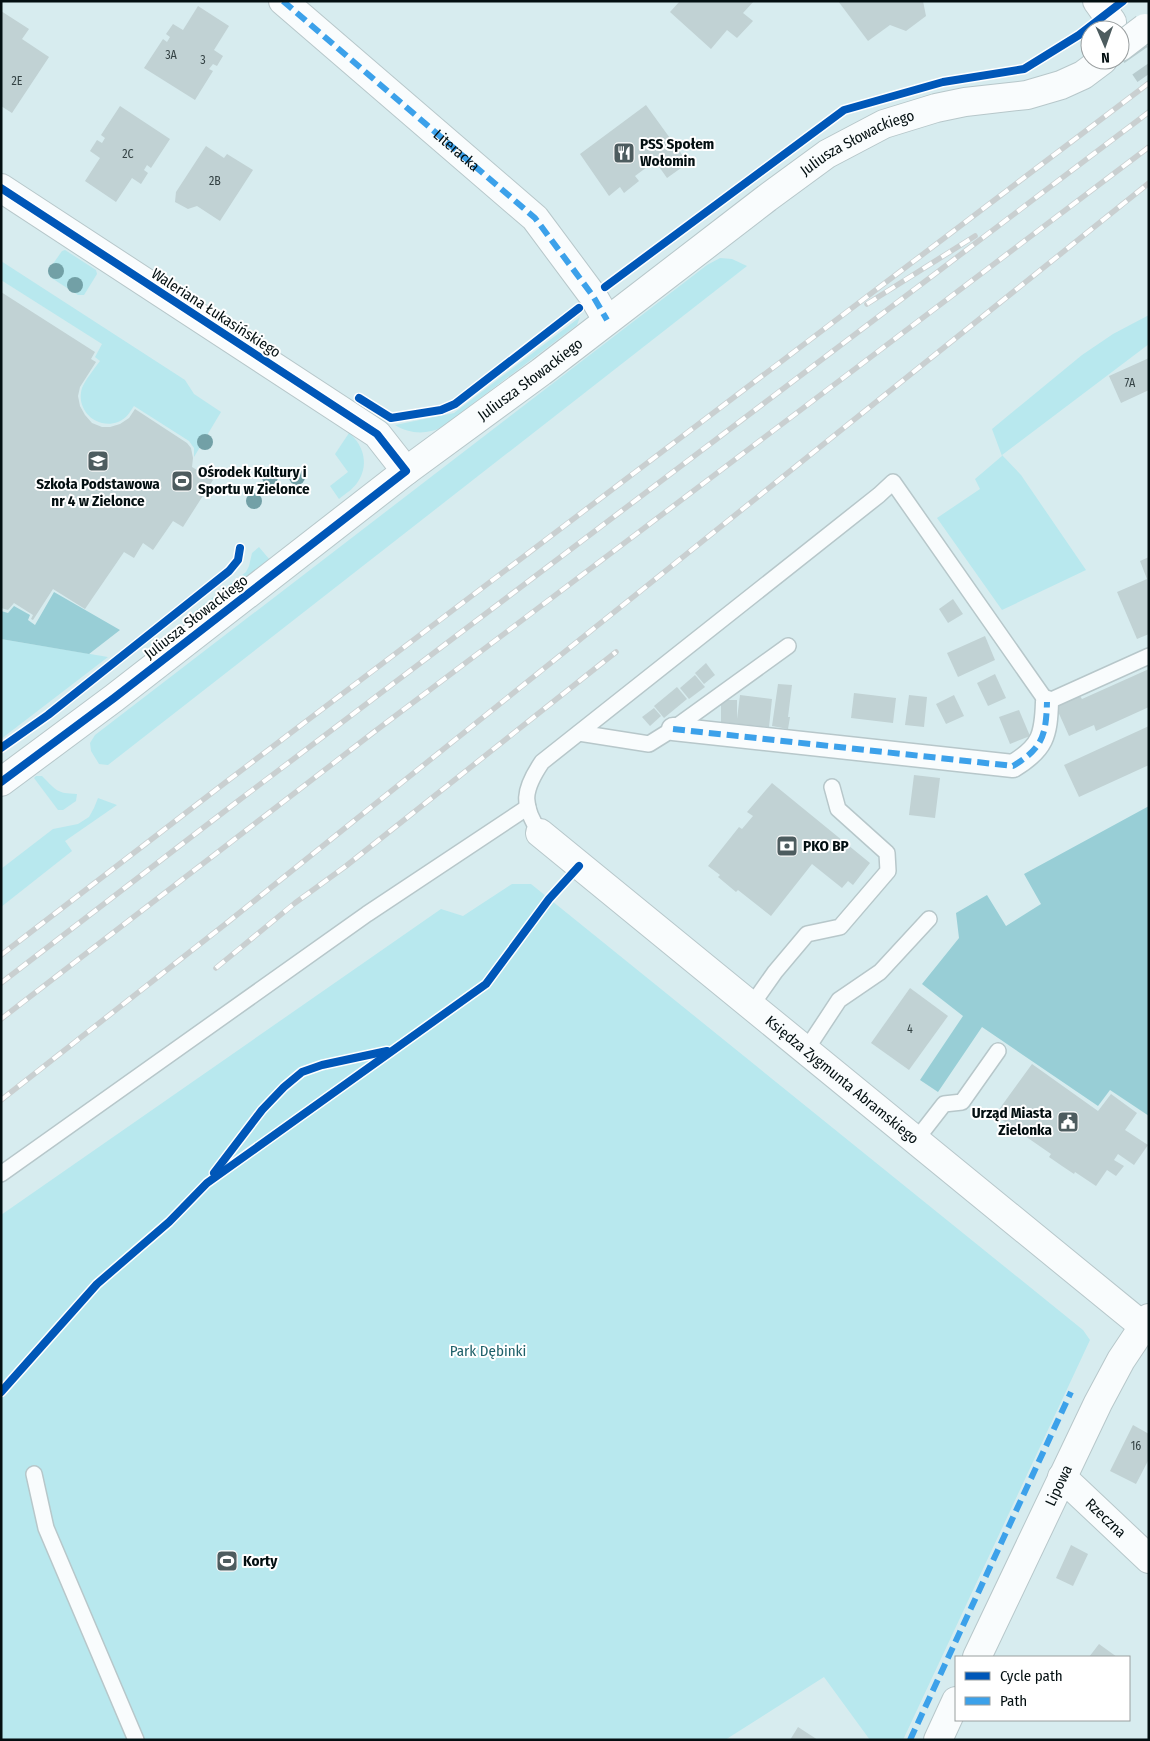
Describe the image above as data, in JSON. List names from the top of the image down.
{
  "streets": {
    "street": [
      "Juliusza Słowackiego",
      "Literacka",
      "Waleriana Łukasińskiego",
      "Księdza Zygmunta Abramskiego",
      "Lipowa",
      "Rzeczna"
    ]
  },
  "crossings": [
    ["Juliusza Słowackiego", "Literacka"],
    ["Juliusza Słowackiego", "Waleriana Łukasińskiego"],
    ["Księdza Zygmunta Abramskiego", "Lipowa"],
    ["Lipowa", "Rzeczna"]
  ],
  "parks": ["Park Dębinki"],
  "places": {
    "restaurant": ["PSS Społem Wołomin"],
    "school or university": ["Szkoła Podstawowa nr 4 w Zielonce"],
    "sports": ["Ośrodek Kultury i Sportu w Zielonce", "Korty"],
    "bank": ["PKO BP"],
    "public building": ["Urząd Miasta Zielonka"]
  },
  "house_numbers": [
    "3A",
    "3",
    "2E",
    "2C",
    "2B",
    "7A",
    "4",
    "16"
  ],
  "legend": ["Cycle path", "Path"],
  "north": "bottom"
}
